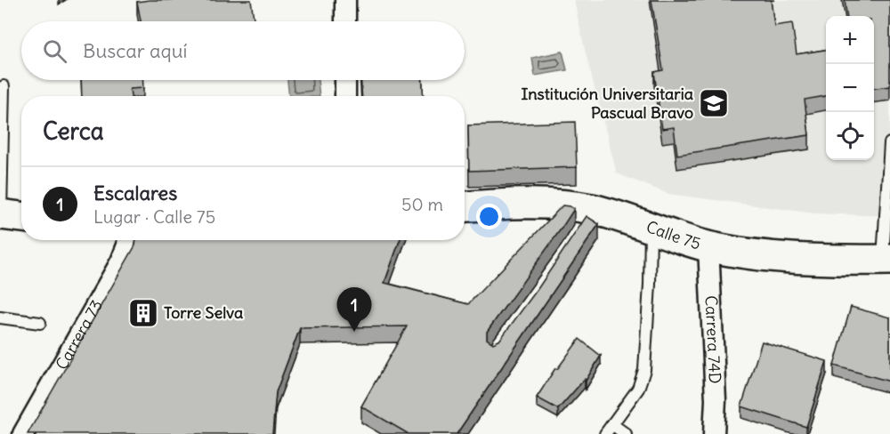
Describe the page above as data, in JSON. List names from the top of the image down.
{
  "streets": {
    "street": ["Calle 75", "Carrera 73", "Carrera 74D"]
  },
  "crossings": [
    ["Calle 75", "Carrera 74D"]
  ],
  "places": {
    "school or university": ["Institución Universitaria Pascual Bravo"],
    "building": ["Torre Selva"]
  },
  "page": {
    "map_buttons": ["+", "−"],
    "search": "Buscar aquí",
    "heading": "Cerca",
    "list": [
      {
        "mark": "1",
        "name": "Escalares",
        "note": "Lugar · Calle 75",
        "value": "50 m"
      }
    ],
    "pins": "1"
  }
}
